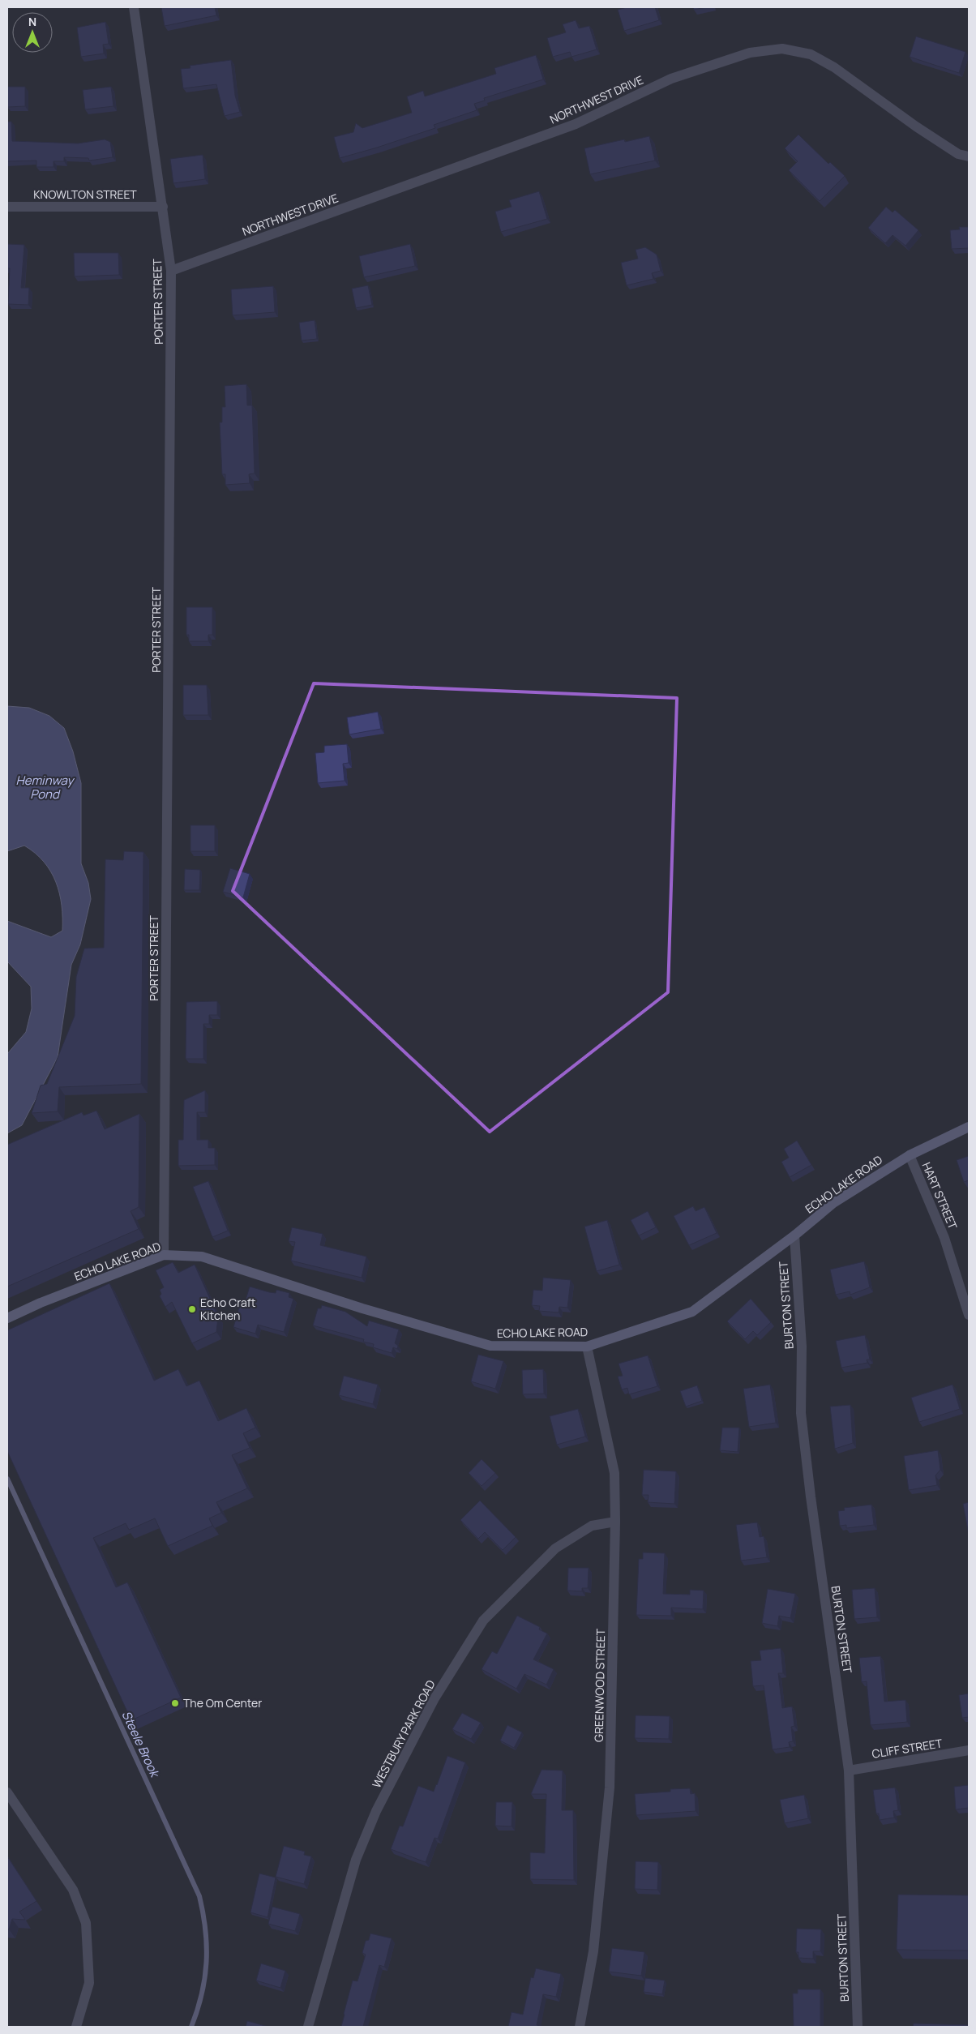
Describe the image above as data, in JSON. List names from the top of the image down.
{
  "streets": {
    "main road": ["ECHO LAKE ROAD"],
    "street": [
      "NORTHWEST DRIVE",
      "KNOWLTON STREET",
      "PORTER STREET",
      "HART STREET",
      "BURTON STREET",
      "GREENWOOD STREET",
      "WESTBURY PARK ROAD",
      "CLIFF STREET"
    ]
  },
  "crossings": [
    ["NORTHWEST DRIVE", "PORTER STREET"],
    ["KNOWLTON STREET", "PORTER STREET"],
    ["PORTER STREET", "ECHO LAKE ROAD"],
    ["ECHO LAKE ROAD", "HART STREET"],
    ["ECHO LAKE ROAD", "BURTON STREET"],
    ["ECHO LAKE ROAD", "GREENWOOD STREET"],
    ["BURTON STREET", "CLIFF STREET"],
    ["GREENWOOD STREET", "WESTBURY PARK ROAD"]
  ],
  "water": ["Heminway Pond", "Steele Brook"],
  "places": ["Echo Craft Kitchen", "The Om Center"],
  "north": "top"
}
